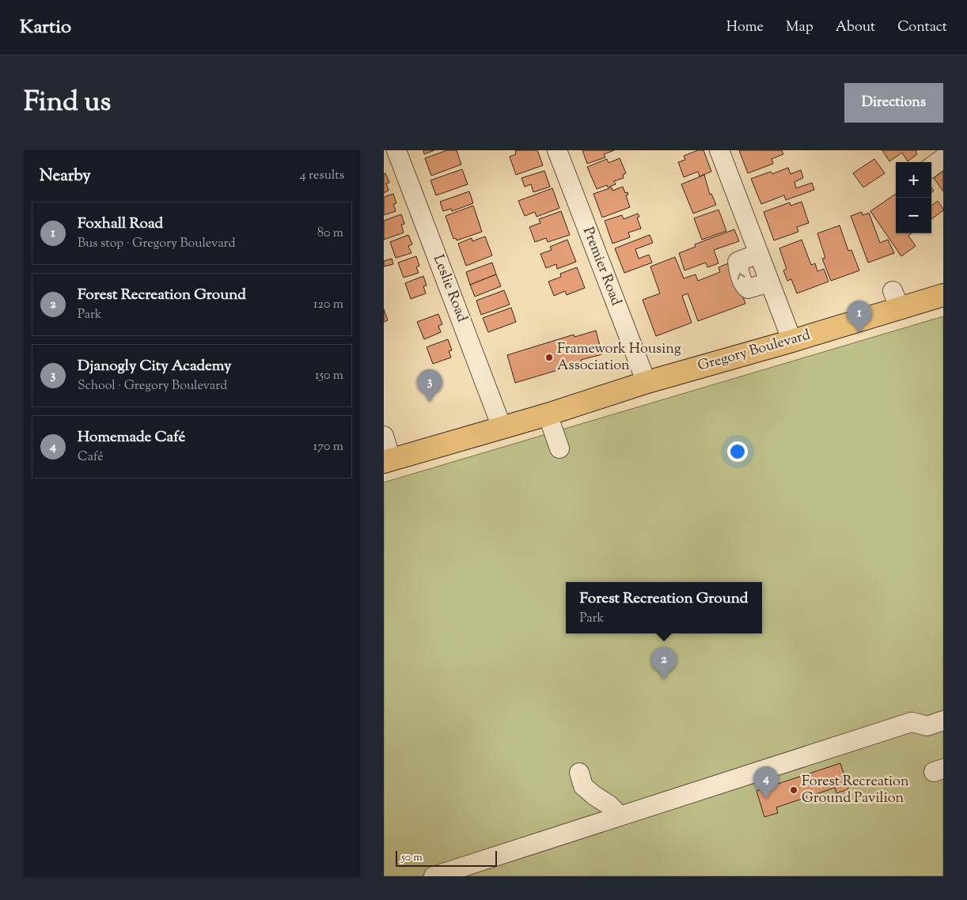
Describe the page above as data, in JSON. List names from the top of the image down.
{
  "streets": {
    "main road": ["Gregory Boulevard"],
    "street": ["Premier Road", "Leslie Road"]
  },
  "crossings": [
    ["Premier Road", "Gregory Boulevard"],
    ["Leslie Road", "Gregory Boulevard"]
  ],
  "places": ["Framework Housing Association", "Forest Recreation Ground Pavilion"],
  "scale_bar": "50 m",
  "page": {
    "header": "Kartio",
    "nav": [
      "Home",
      "Map",
      "About",
      "Contact"
    ],
    "title": "Find us",
    "buttons": "Directions",
    "heading": ["Nearby", "4 results"],
    "map_buttons": ["+", "−"],
    "list": [
      {
        "mark": "1",
        "name": "Foxhall Road",
        "note": "Bus stop · Gregory Boulevard",
        "value": "80 m"
      },
      {
        "mark": "2",
        "name": "Forest Recreation Ground",
        "note": "Park",
        "value": "120 m"
      },
      {
        "mark": "3",
        "name": "Djanogly City Academy",
        "note": "School · Gregory Boulevard",
        "value": "150 m"
      },
      {
        "mark": "4",
        "name": "Homemade Café",
        "note": "Café",
        "value": "170 m"
      }
    ],
    "pins": [
      "1",
      "3",
      "2",
      "4"
    ],
    "popup": ["Forest Recreation Ground", "Park"],
    "scale": "50 m"
  }
}
